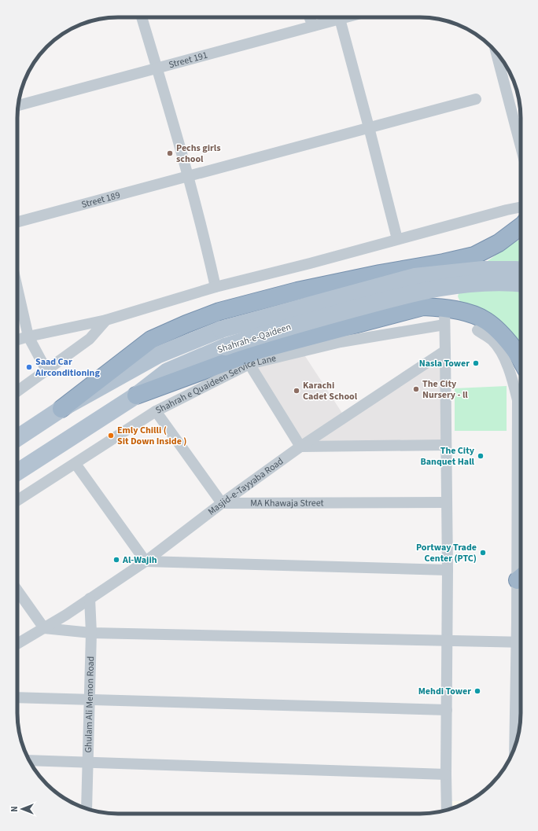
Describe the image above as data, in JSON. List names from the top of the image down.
{
  "streets": {
    "main road": ["Shahrah-e-Qaideen"],
    "street": [
      "Street 191",
      "Street 189",
      "Shahrah e Quaideen Service Lane",
      "Masjid-e-Tayyaba Road",
      "MA Khawaja Street",
      "Ghulam Ali Memon Road"
    ]
  },
  "crossings": [
    ["Masjid-e-Tayyaba Road", "MA Khawaja Street"],
    ["Masjid-e-Tayyaba Road", "Ghulam Ali Memon Road"]
  ],
  "places": [
    "Pechs girls school",
    "Nasla Tower",
    "Saad Car Airconditioning",
    "The City Nursery - ll",
    "Karachi Cadet School",
    "Emly Chilli ( Sit Down Inside )",
    "The City Banquet Hall",
    "Portway Trade Center (PTC)",
    "Al-Wajih",
    "Mehdi Tower"
  ],
  "north": "left"
}
